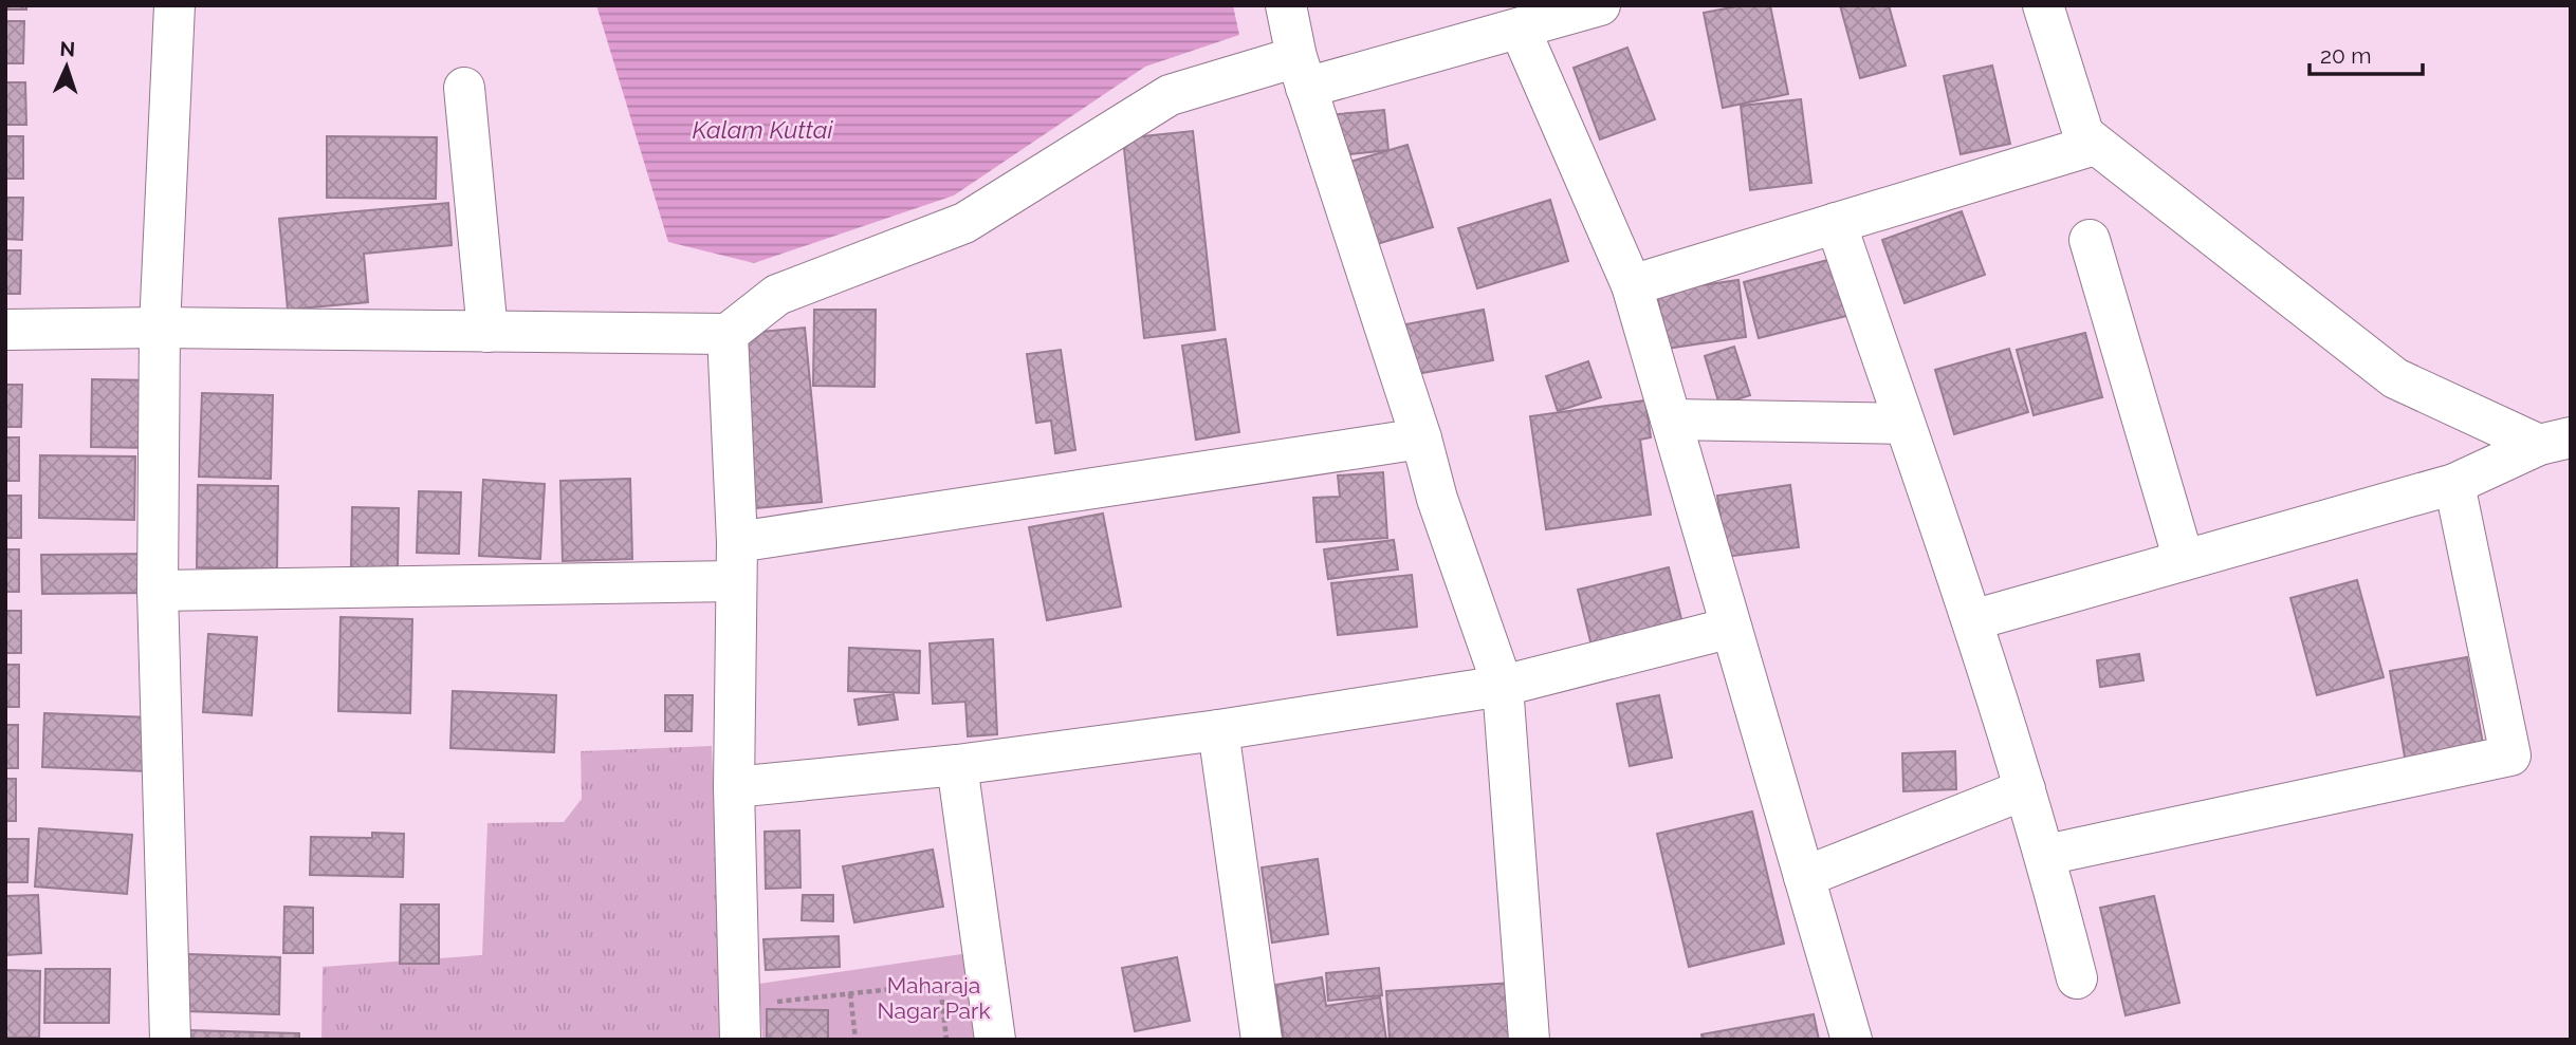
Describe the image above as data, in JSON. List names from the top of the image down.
{
  "water": ["Kalam Kuttai"],
  "parks": ["Maharaja Nagar Park"],
  "scale_bar": "20 m",
  "north": "top"
}
